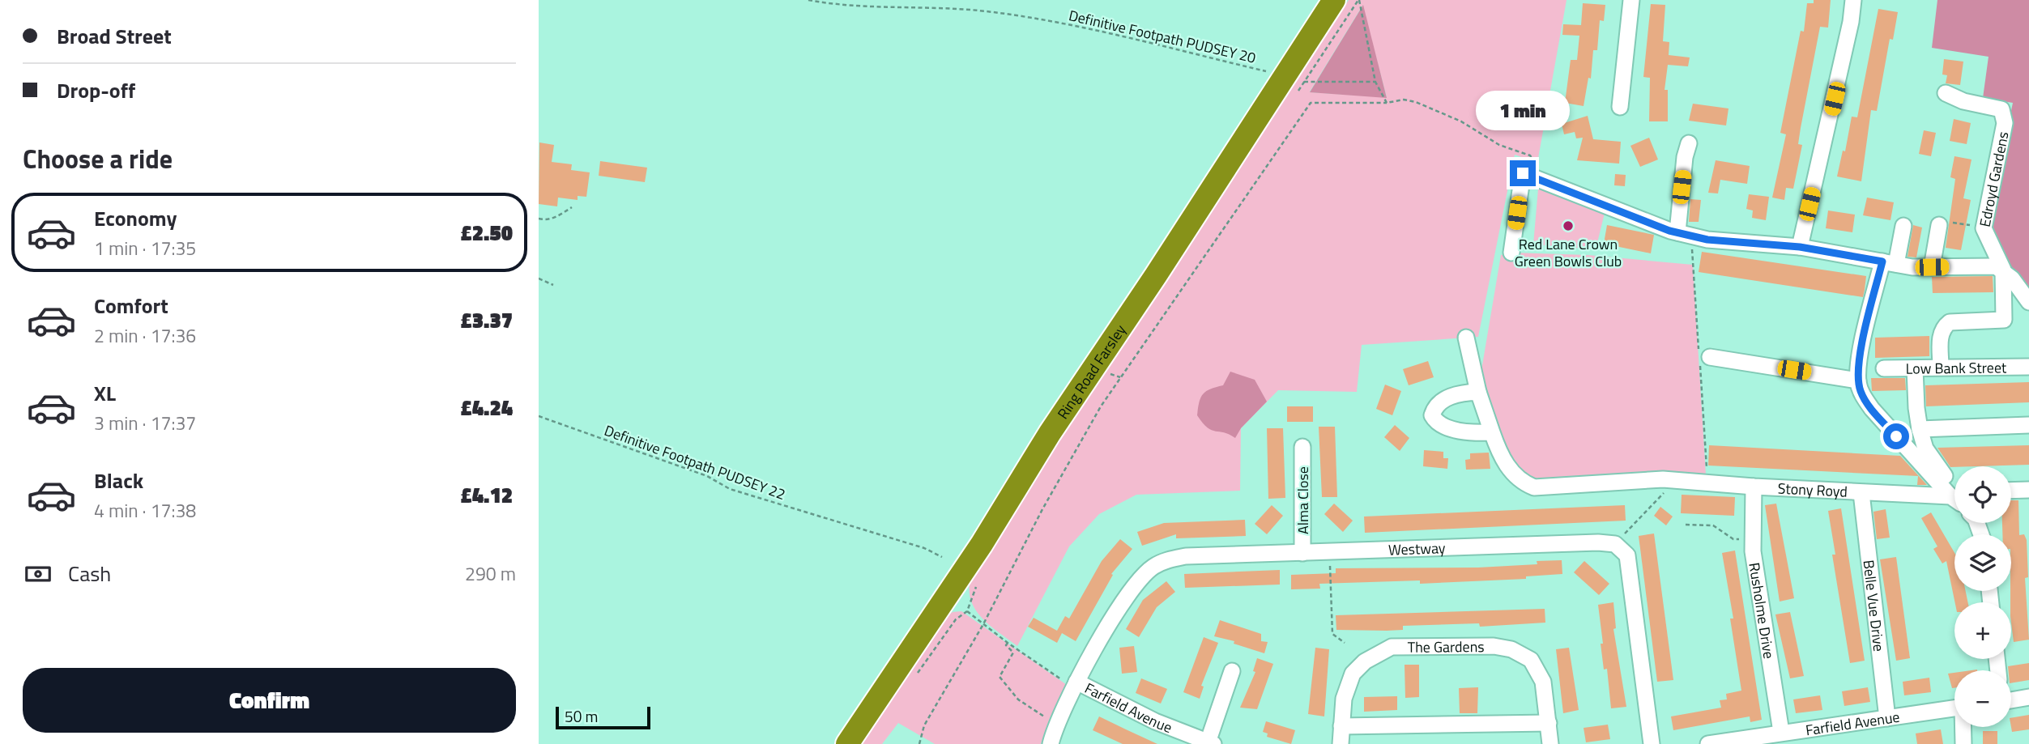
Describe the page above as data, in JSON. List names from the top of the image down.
{
  "streets": {
    "highway": ["Ring Road Farsley"],
    "street": [
      "Edroyd Gardens",
      "Low Bank Street",
      "Stony Royd",
      "Alma Close",
      "Westway",
      "Belle Vue Drive",
      "Rusholme Drive",
      "The Gardens",
      "Farfield Avenue"
    ],
    "path": ["Definitive Footpath PUDSEY 20", "Definitive Footpath PUDSEY 22"]
  },
  "crossings": [
    ["Stony Royd", "Belle Vue Drive"],
    ["Stony Royd", "Rusholme Drive"],
    ["Alma Close", "Westway"],
    ["Westway", "Farfield Avenue"],
    ["Belle Vue Drive", "Farfield Avenue"],
    ["Rusholme Drive", "Farfield Avenue"]
  ],
  "places": ["Red Lane Crown Green Bowls Club"],
  "scale_bar": "50 m",
  "page": {
    "banner": ["Broad Street", "Drop-off"],
    "bubble": "1 min",
    "heading": "Choose a ride",
    "list": [
      {
        "name": "Economy",
        "note": "1 min · 17:35",
        "value": "£2.50"
      },
      {
        "name": "Comfort",
        "note": "2 min · 17:36",
        "value": "£3.37"
      },
      {
        "name": "XL",
        "note": "3 min · 17:37",
        "value": "£4.24"
      },
      {
        "name": "Black",
        "note": "4 min · 17:38",
        "value": "£4.12"
      }
    ],
    "map_buttons": ["+", "−"],
    "pay": ["Cash", "290 m"],
    "buttons": "Confirm",
    "scale": "50 m"
  }
}
